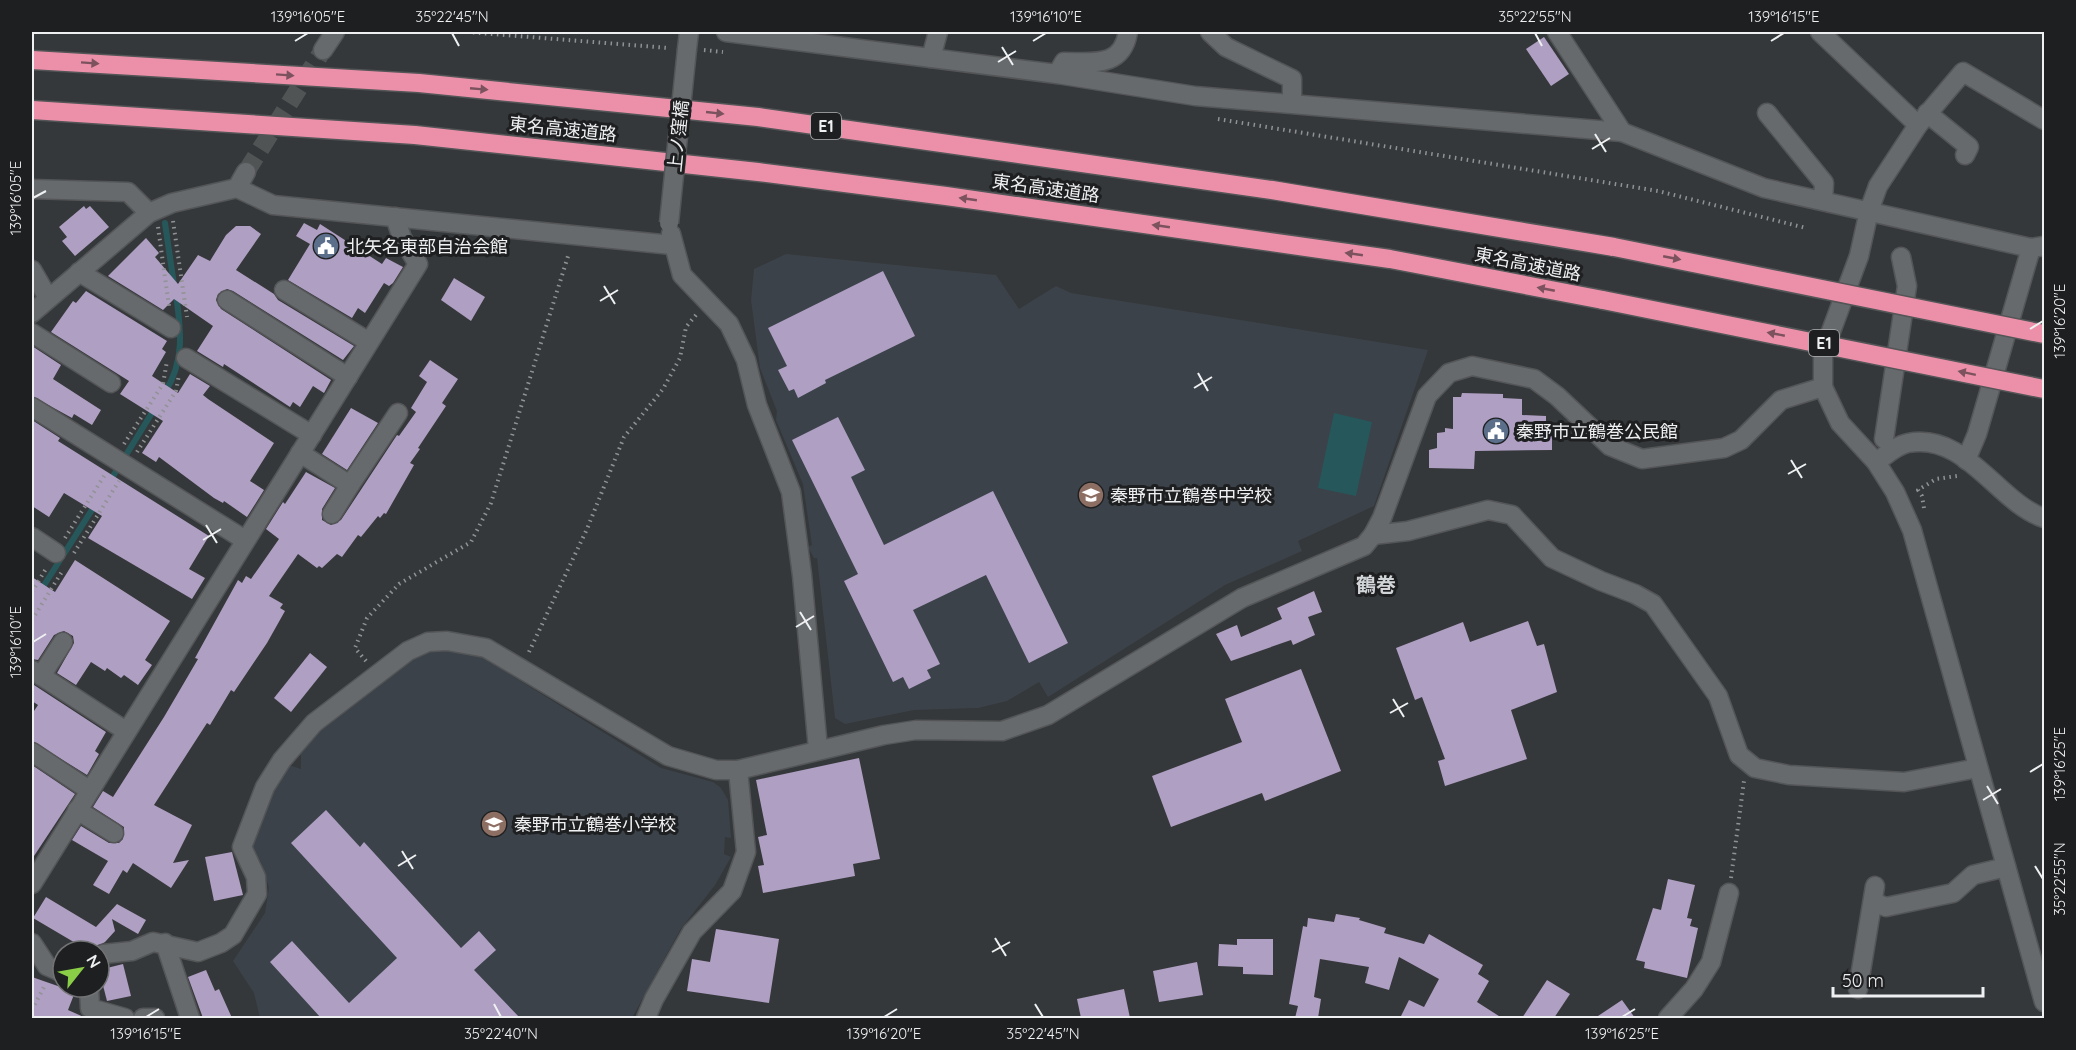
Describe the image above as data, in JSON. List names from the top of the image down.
{
  "streets": {
    "highway": ["E1", "東名高速道路"],
    "street": ["上ノ窪橋"]
  },
  "districts": ["鶴巻"],
  "places": {
    "public building": ["北矢名東部自治会館", "秦野市立鶴巻公民館"],
    "school or university": ["秦野市立鶴巻中学校", "秦野市立鶴巻小学校"]
  },
  "scale_bar": "50 m",
  "north": "top right",
  "coordinates": [
    "139°16'05\"E",
    "35°22'45\"N",
    "139°16'10\"E",
    "35°22'55\"N",
    "139°16'15\"E",
    "139°16'20\"E",
    "139°16'25\"E",
    "35°22'40\"N"
  ]
}
